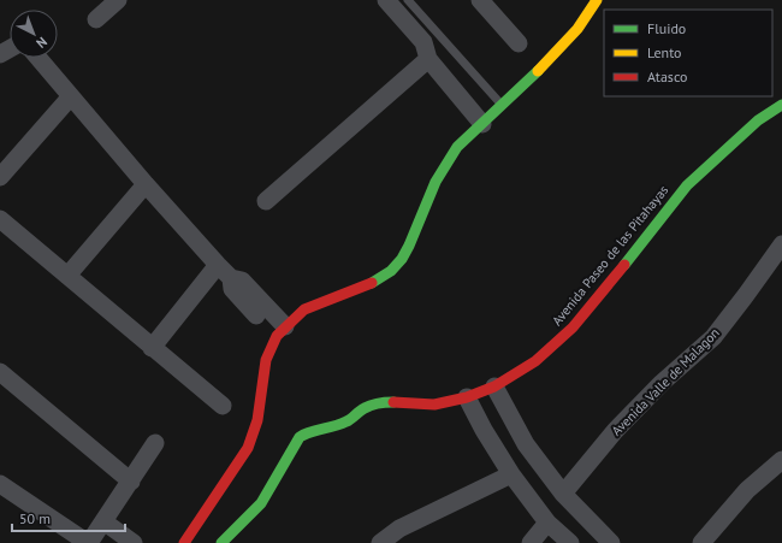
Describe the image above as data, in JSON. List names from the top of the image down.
{
  "streets": {
    "street": ["Avenida Paseo de las Pitahayas", "Avenida Valle de Malagon"]
  },
  "legend": ["Fluido", "Lento", "Atasco"],
  "scale_bar": "50 m",
  "north": "bottom right"
}
